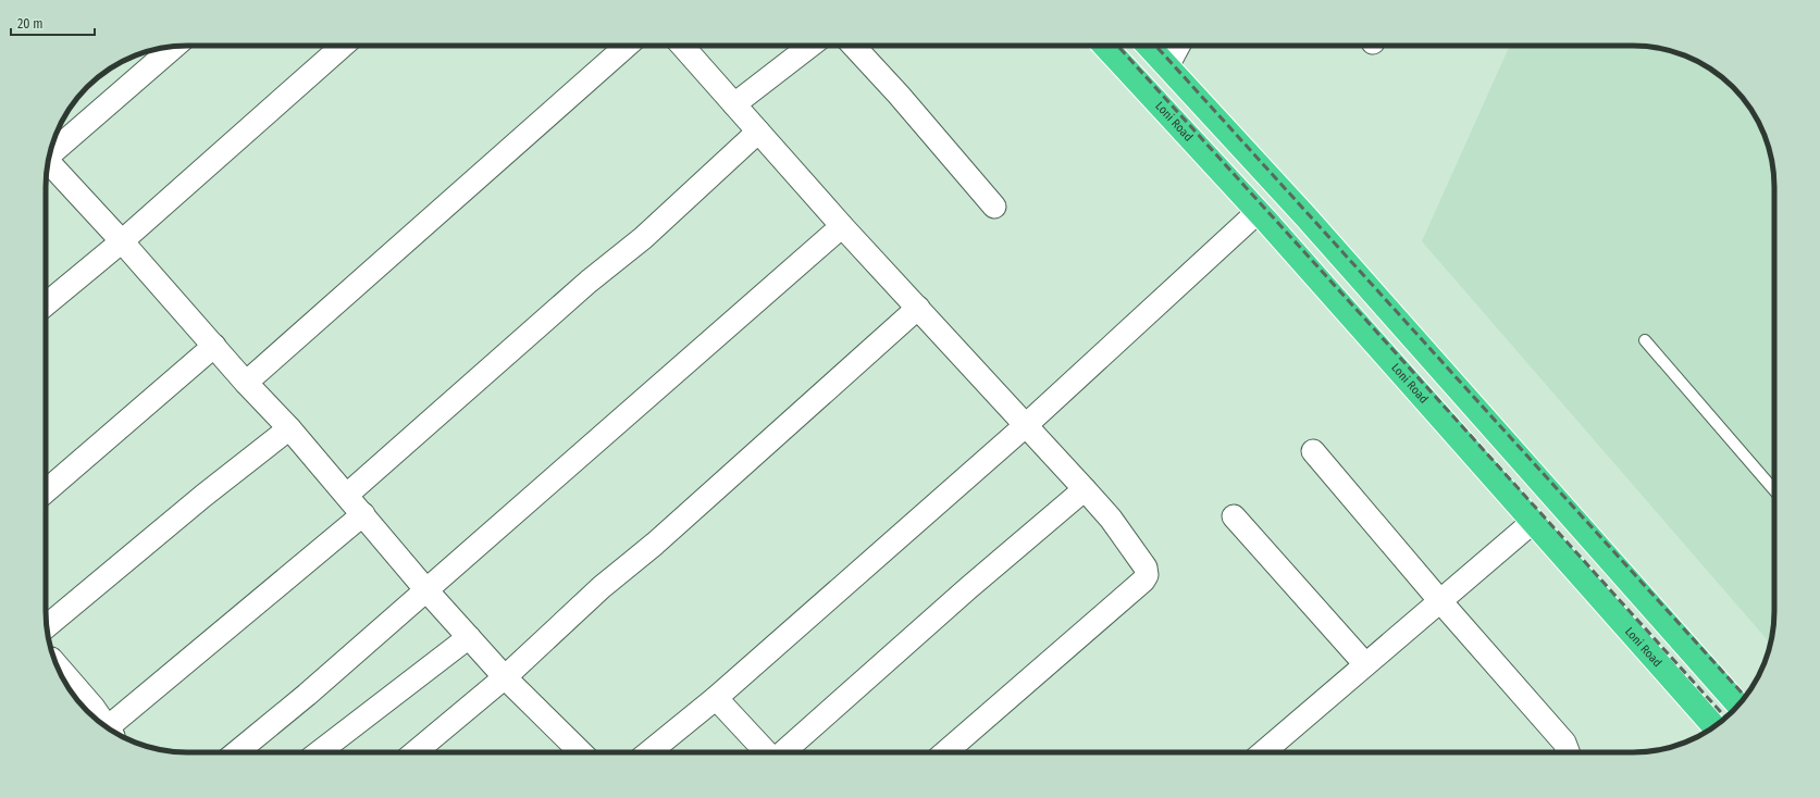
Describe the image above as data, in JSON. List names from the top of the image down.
{
  "streets": {
    "highway": ["Loni Road"]
  },
  "scale_bar": "20 m"
}
